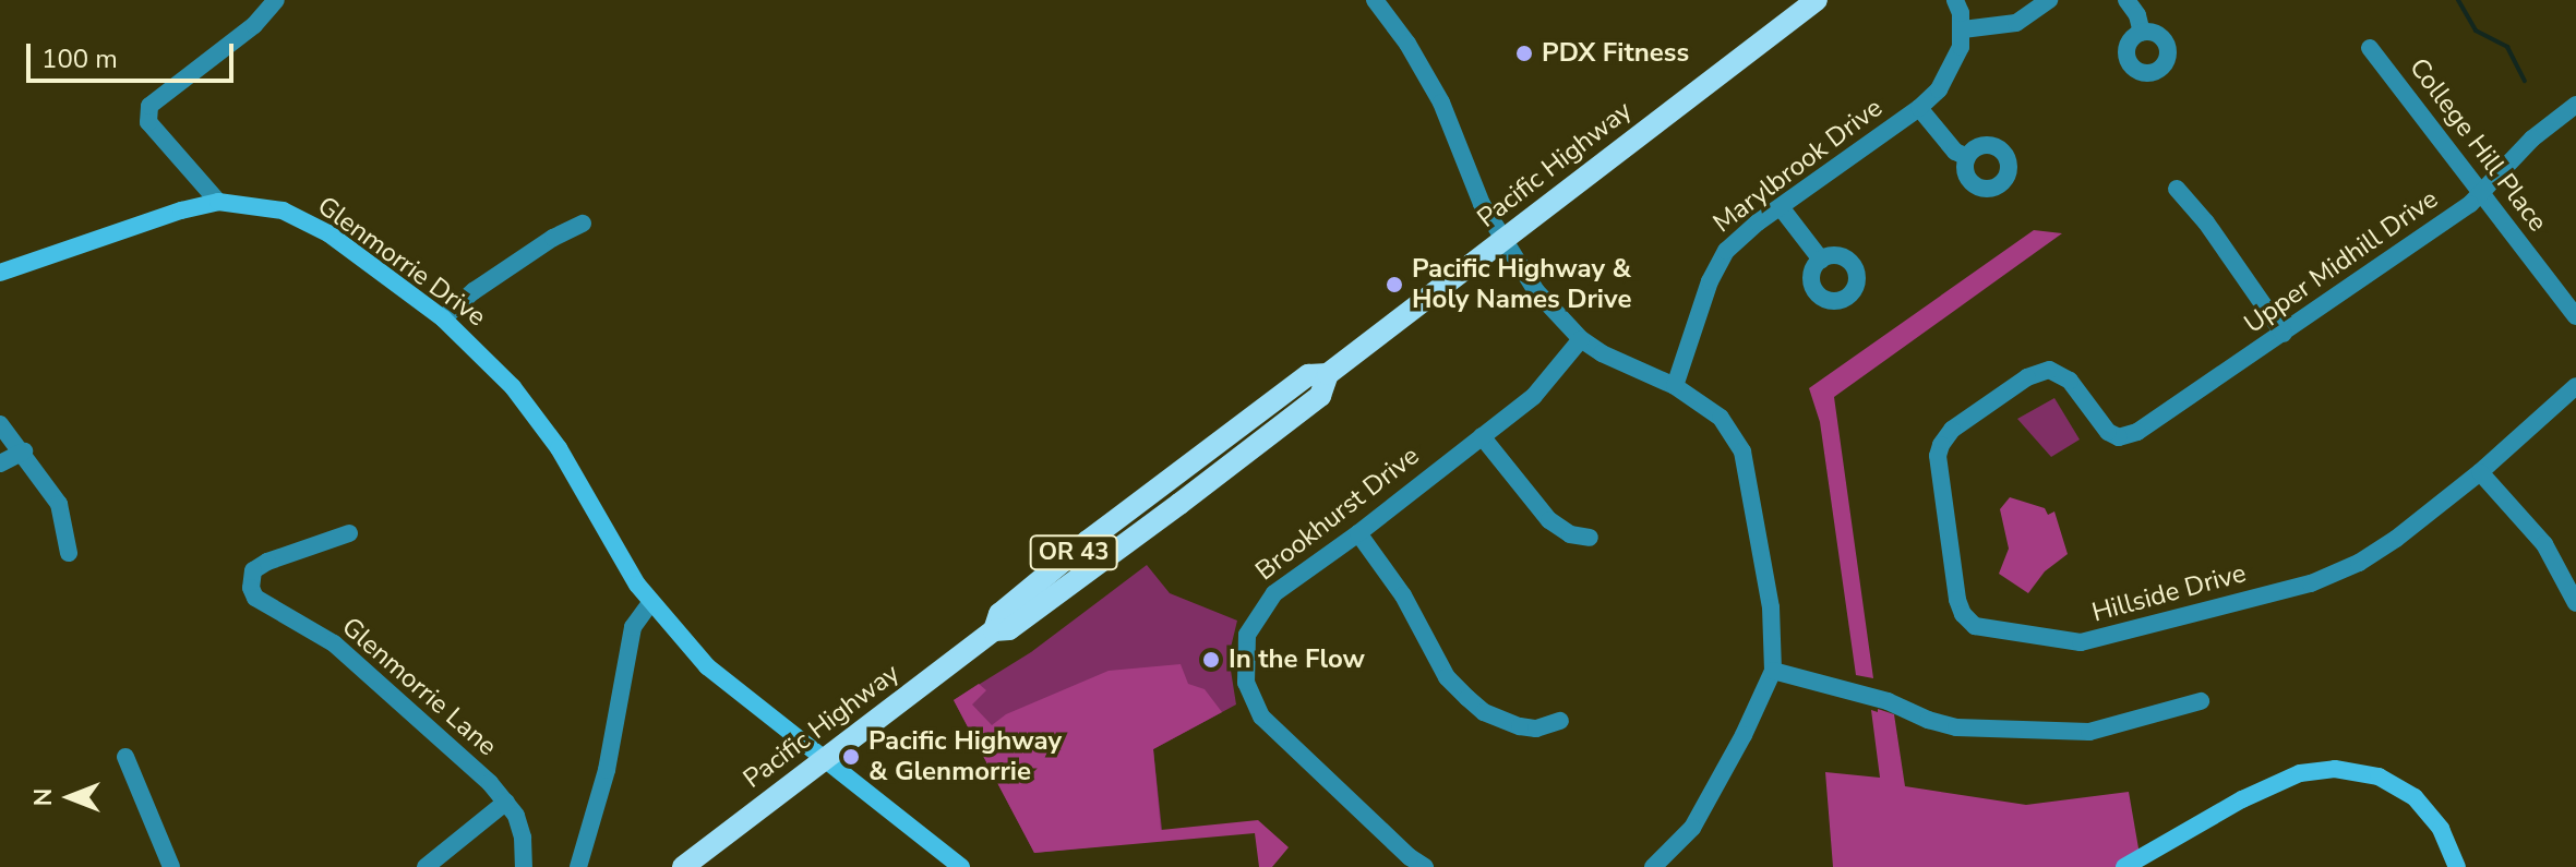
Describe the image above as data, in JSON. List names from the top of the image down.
{
  "streets": {
    "main road": ["Pacific Highway", "OR 43"],
    "street": [
      "College Hill Place",
      "Marylbrook Drive",
      "Glenmorrie Drive",
      "Upper Midhill Drive",
      "Brookhurst Drive",
      "Hillside Drive",
      "Glenmorrie Lane"
    ]
  },
  "crossings": [
    ["College Hill Place", "Upper Midhill Drive"],
    ["Pacific Highway", "Glenmorrie Drive"],
    ["Upper Midhill Drive", "Hillside Drive"]
  ],
  "places": [
    "PDX Fitness",
    "Pacific Highway & Holy Names Drive",
    "In the Flow",
    "Pacific Highway & Glenmorrie"
  ],
  "scale_bar": "100 m",
  "north": "left"
}
